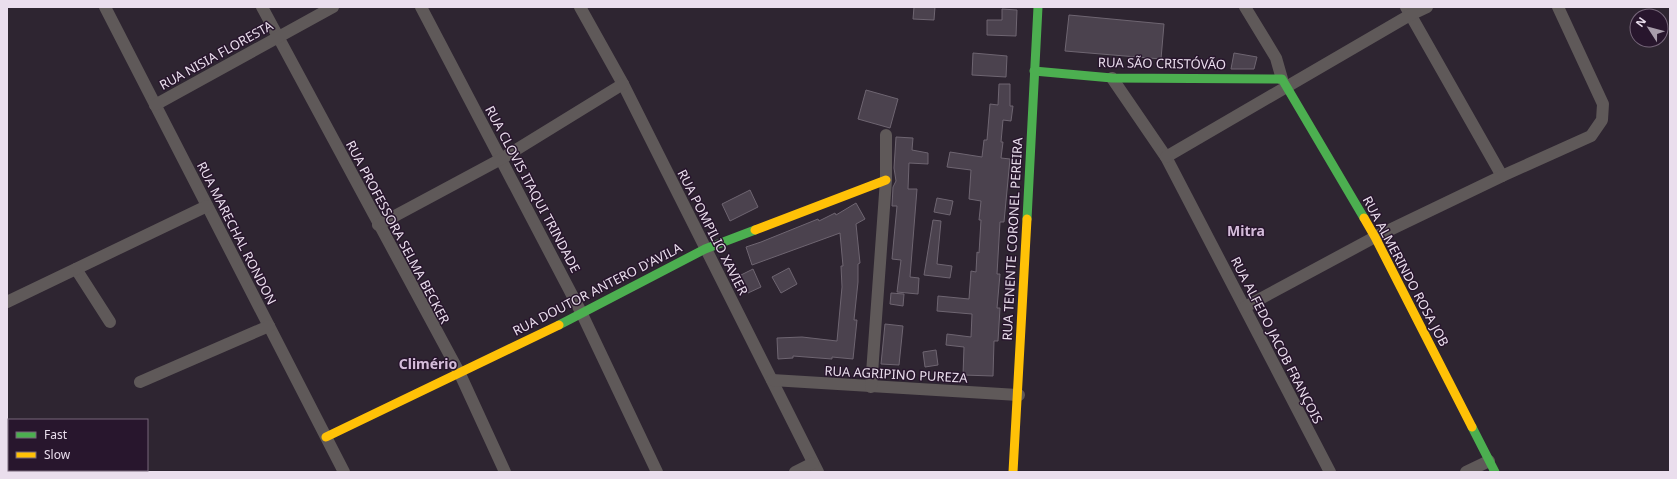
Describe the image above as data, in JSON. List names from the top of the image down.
{
  "streets": {
    "street": [
      "RUA NISIA FLORESTA",
      "RUA SÃO CRISTÓVÃO",
      "RUA CLOVIS ITAQUI TRINDADE",
      "RUA PROFESSORA SELMA BECKER",
      "RUA POMPILIO XAVIER",
      "RUA MARECHAL RONDON",
      "RUA TENENTE CORONEL PEREIRA",
      "RUA ALMERINDO ROSA JOB",
      "RUA DOUTOR ANTERO D'AVILA",
      "RUA ALFEDO JACOB FRANÇOIS",
      "RUA AGRIPINO PUREZA"
    ]
  },
  "crossings": [
    ["RUA NISIA FLORESTA", "RUA PROFESSORA SELMA BECKER"],
    ["RUA NISIA FLORESTA", "RUA MARECHAL RONDON"],
    ["RUA SÃO CRISTÓVÃO", "RUA TENENTE CORONEL PEREIRA"],
    ["RUA SÃO CRISTÓVÃO", "RUA ALMERINDO ROSA JOB"],
    ["RUA SÃO CRISTÓVÃO", "RUA ALFEDO JACOB FRANÇOIS"],
    ["RUA CLOVIS ITAQUI TRINDADE", "RUA DOUTOR ANTERO D'AVILA"],
    ["RUA PROFESSORA SELMA BECKER", "RUA DOUTOR ANTERO D'AVILA"],
    ["RUA POMPILIO XAVIER", "RUA DOUTOR ANTERO D'AVILA"],
    ["RUA POMPILIO XAVIER", "RUA AGRIPINO PUREZA"],
    ["RUA MARECHAL RONDON", "RUA DOUTOR ANTERO D'AVILA"],
    ["RUA TENENTE CORONEL PEREIRA", "RUA AGRIPINO PUREZA"]
  ],
  "districts": ["Mitra", "Climério"],
  "legend": ["Fast", "Slow"],
  "north": "top left"
}
